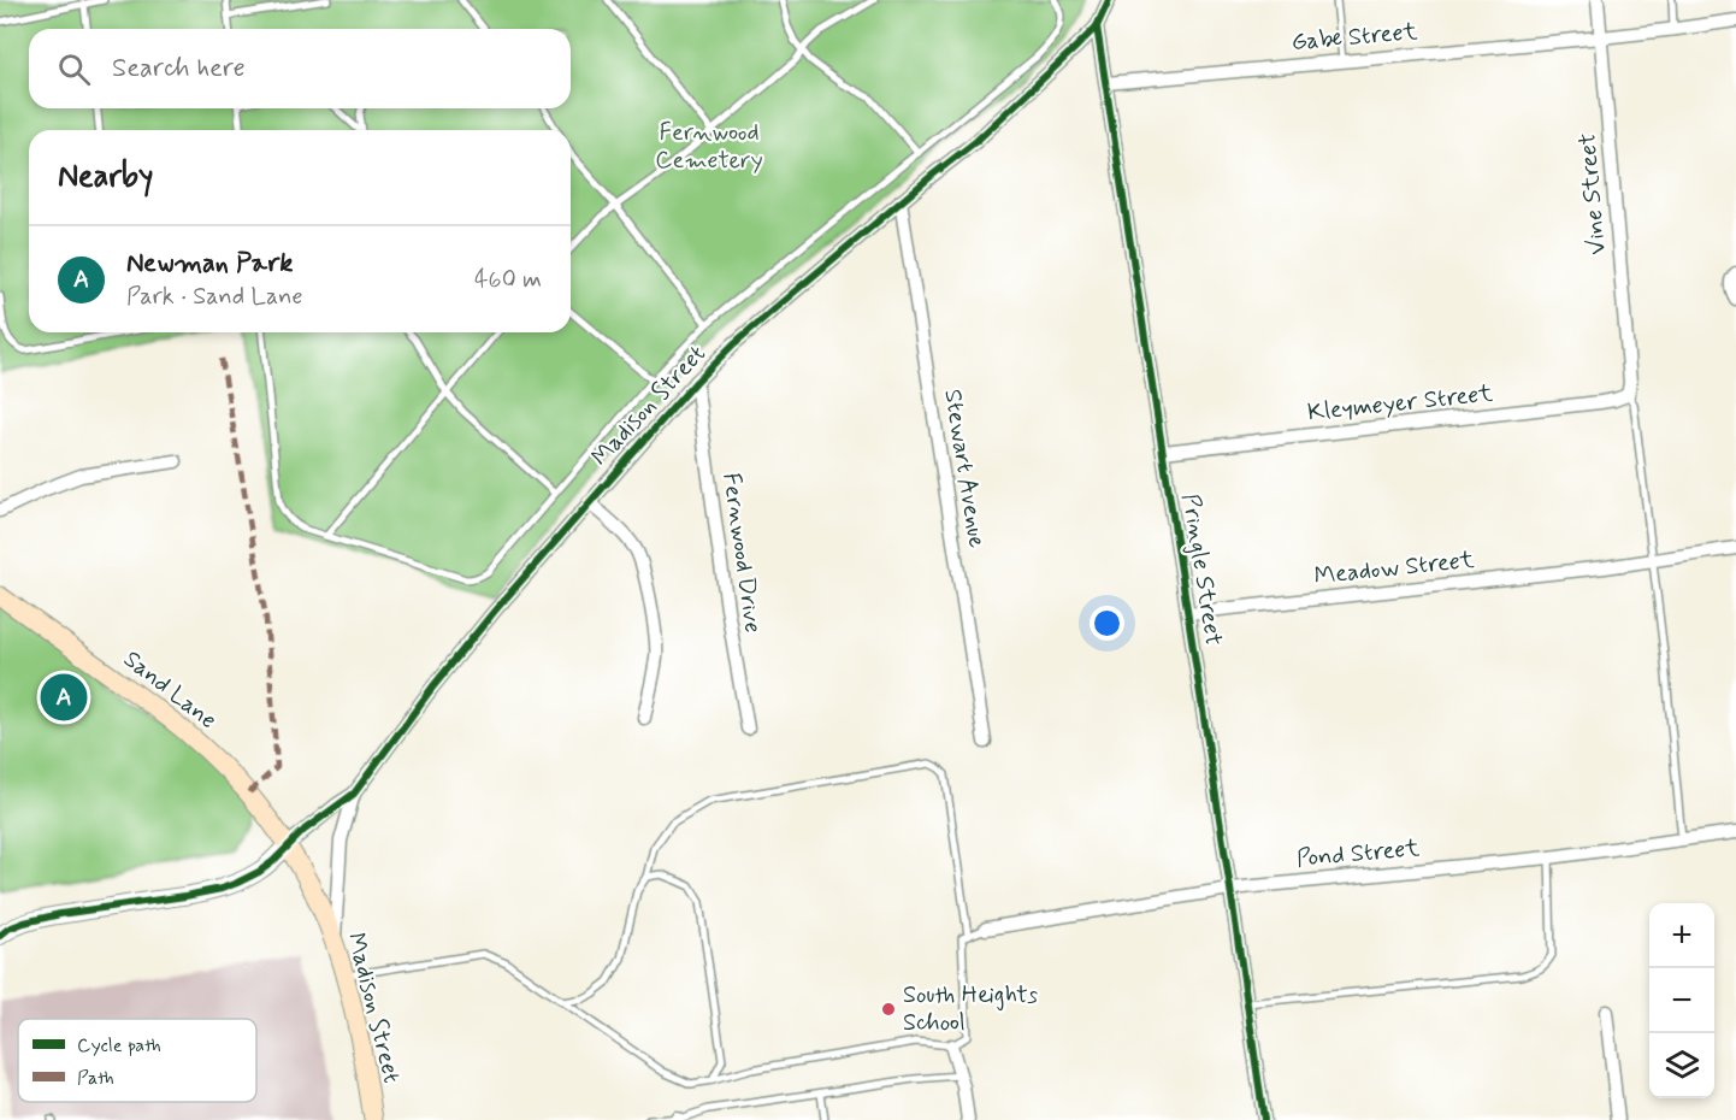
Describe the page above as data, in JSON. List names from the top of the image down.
{
  "streets": {
    "main road": ["Madison Street", "Sand Lane"],
    "street": [
      "Gabe Street",
      "Vine Street",
      "Kleymeyer Street",
      "Stewart Avenue",
      "Fernwood Drive",
      "Meadow Street",
      "Pringle Street",
      "Pond Street"
    ]
  },
  "crossings": [
    ["Gabe Street", "Vine Street"],
    ["Gabe Street", "Pringle Street"],
    ["Vine Street", "Kleymeyer Street"],
    ["Kleymeyer Street", "Pringle Street"],
    ["Madison Street", "Stewart Avenue"],
    ["Madison Street", "Fernwood Drive"],
    ["Madison Street", "Pringle Street"],
    ["Madison Street", "Sand Lane"],
    ["Meadow Street", "Pringle Street"],
    ["Pringle Street", "Pond Street"]
  ],
  "parks": ["Fernwood Cemetery"],
  "places": ["South Heights School"],
  "legend": ["Cycle path", "Path"],
  "page": {
    "search": "Search here",
    "heading": "Nearby",
    "list": [
      {
        "mark": "A",
        "name": "Newman Park",
        "note": "Park · Sand Lane",
        "value": "460 m"
      }
    ],
    "pins": "A",
    "map_buttons": ["+", "−"]
  }
}
